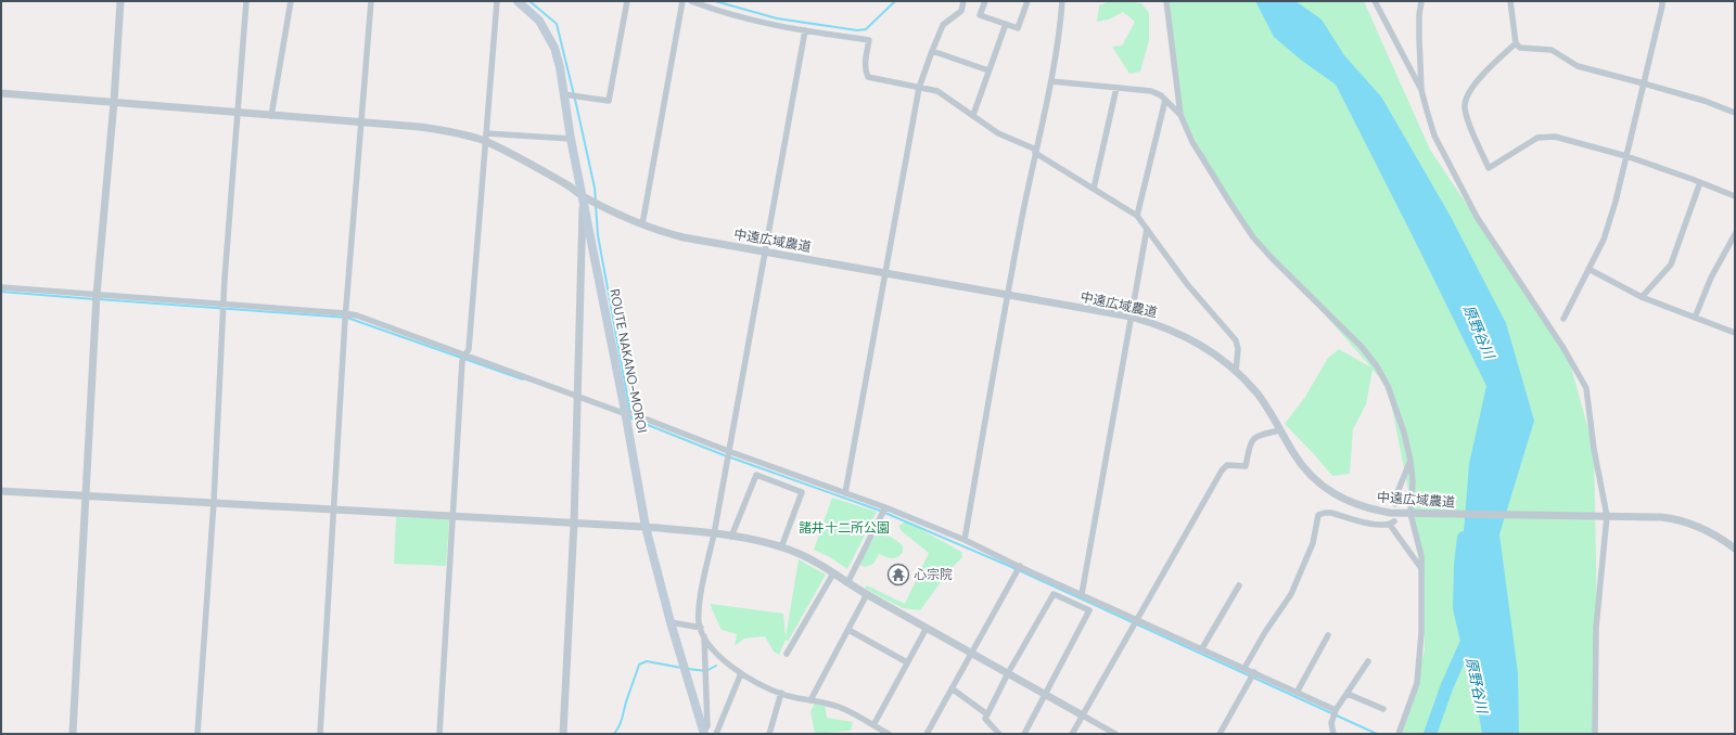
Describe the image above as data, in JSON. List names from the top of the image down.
{
  "streets": {
    "main road": ["ROUTE NAKANO-MOROI"],
    "street": ["中遠広域農道"]
  },
  "crossings": [
    ["中遠広域農道", "ROUTE NAKANO-MOROI"]
  ],
  "water": ["原野谷川"],
  "parks": ["諸井十二所公園"],
  "places": {
    "temple": ["心宗院"]
  }
}
